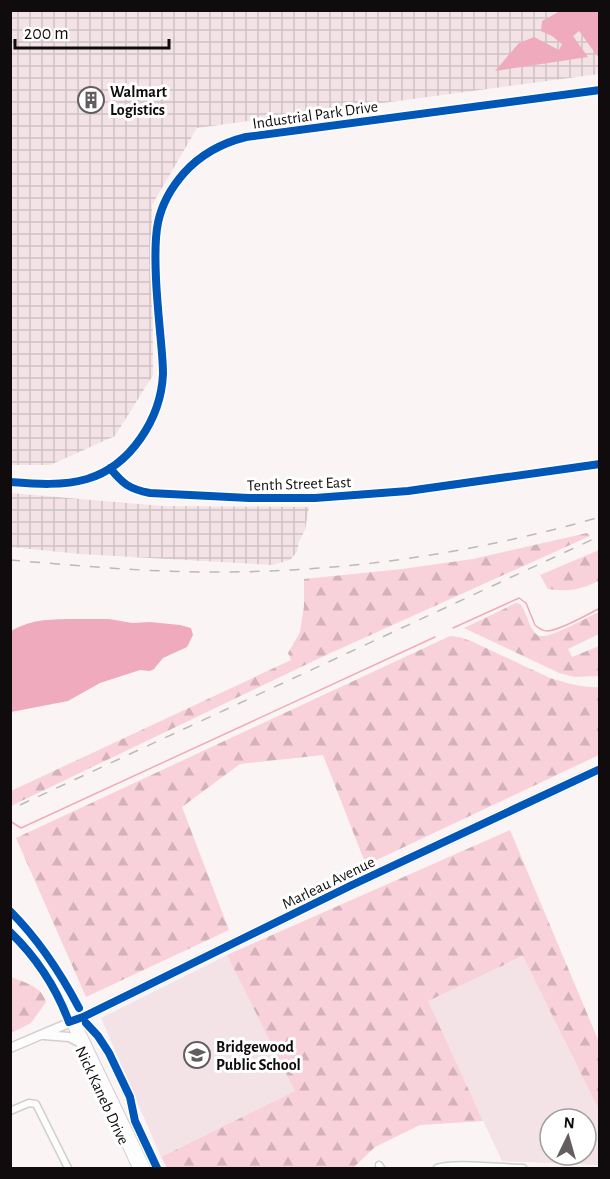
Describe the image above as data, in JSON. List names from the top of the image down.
{
  "streets": {
    "main road": ["Marleau Avenue"],
    "street": ["Industrial Park Drive", "Tenth Street East", "Nick Kaneb Drive"]
  },
  "crossings": [
    ["Industrial Park Drive", "Tenth Street East"],
    ["Marleau Avenue", "Nick Kaneb Drive"]
  ],
  "places": {
    "building": ["Walmart Logistics"],
    "school or university": ["Bridgewood Public School"]
  },
  "scale_bar": "200 m",
  "north": "top"
}
